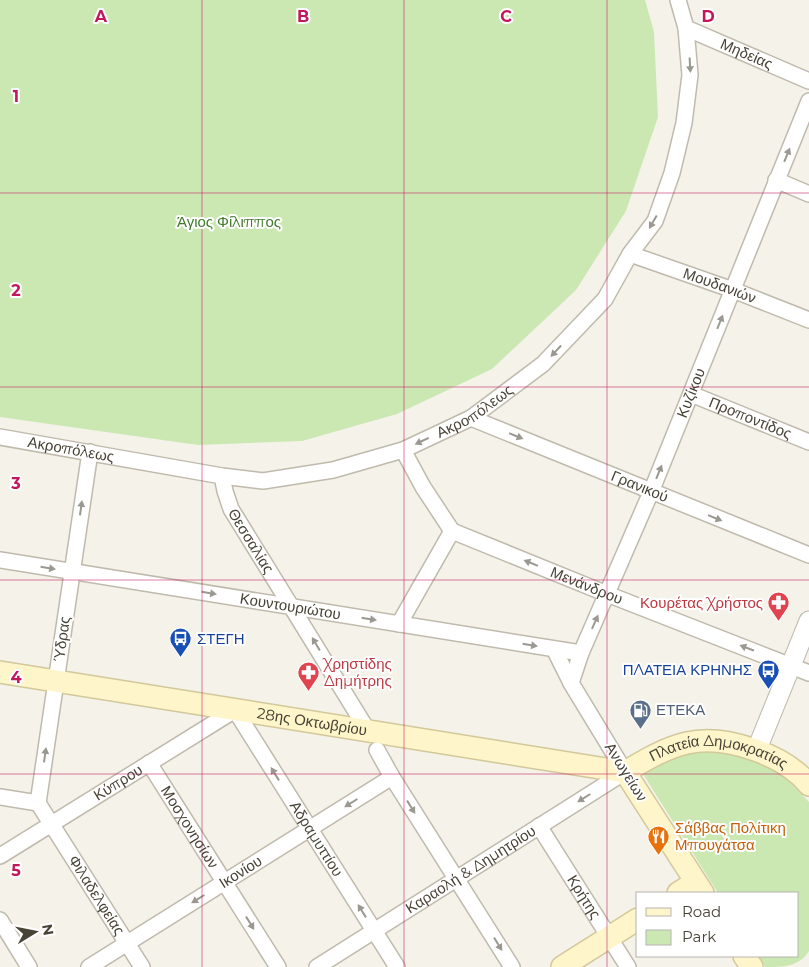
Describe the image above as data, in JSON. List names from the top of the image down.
{
  "streets": {
    "main road": ["28ης Οκτωβρίου", "Πλατεία Δημοκρατίας", "Ανωγείων"],
    "street": [
      "Μηδείας",
      "Μουδανιών",
      "Κυζίκου",
      "Ακροπόλεως",
      "Προποντίδος",
      "Γρανικού",
      "Θεσσαλίας",
      "Μενάνδρου",
      "Κουντουριώτου",
      "Ύδρας",
      "Κύπρου",
      "Μοσχονησίων",
      "Αδραμυττίου",
      "Καραολή & Δημητρίου",
      "Ικονίου",
      "Φιλαδελφείας",
      "Κρήτης"
    ]
  },
  "crossings": [
    ["Μηδείας", "Ακροπόλεως"],
    ["Μουδανιών", "Κυζίκου"],
    ["Μουδανιών", "Ακροπόλεως"],
    ["Κυζίκου", "Προποντίδος"],
    ["Κυζίκου", "Γρανικού"],
    ["Κυζίκου", "Μενάνδρου"],
    ["Κυζίκου", "Κουντουριώτου"],
    ["Κυζίκου", "Ανωγείων"],
    ["Ακροπόλεως", "Γρανικού"],
    ["Ακροπόλεως", "Θεσσαλίας"],
    ["Ακροπόλεως", "Ύδρας"],
    ["Θεσσαλίας", "Κουντουριώτου"],
    ["Θεσσαλίας", "28ης Οκτωβρίου"],
    ["Θεσσαλίας", "Καραολή & Δημητρίου"],
    ["Θεσσαλίας", "Ικονίου"],
    ["Κουντουριώτου", "Ύδρας"],
    ["Κουντουριώτου", "Ανωγείων"],
    ["Ύδρας", "28ης Οκτωβρίου"],
    ["28ης Οκτωβρίου", "Πλατεία Δημοκρατίας"],
    ["28ης Οκτωβρίου", "Ανωγείων"],
    ["28ης Οκτωβρίου", "Κύπρου"],
    ["28ης Οκτωβρίου", "Αδραμυττίου"],
    ["28ης Οκτωβρίου", "Καραολή & Δημητρίου"],
    ["Πλατεία Δημοκρατίας", "Ανωγείων"],
    ["Πλατεία Δημοκρατίας", "Καραολή & Δημητρίου"],
    ["Ανωγείων", "Καραολή & Δημητρίου"],
    ["Κύπρου", "Μοσχονησίων"],
    ["Κύπρου", "Αδραμυττίου"],
    ["Κύπρου", "Φιλαδελφείας"],
    ["Μοσχονησίων", "Ικονίου"],
    ["Αδραμυττίου", "Καραολή & Δημητρίου"],
    ["Αδραμυττίου", "Ικονίου"],
    ["Καραολή & Δημητρίου", "Κρήτης"],
    ["Ικονίου", "Φιλαδελφείας"]
  ],
  "one_way": [
    "Κυζίκου",
    "Ακροπόλεως",
    "Γρανικού",
    "Μενάνδρου",
    "Κουντουριώτου",
    "Ύδρας",
    "Μοσχονησίων",
    "Αδραμυττίου",
    "Ικονίου"
  ],
  "parks": ["Άγιος Φίλιππος"],
  "places": {
    "pharmacy": ["Κουρέτας Χρήστος", "Χρηστίδης Δημήτρης"],
    "bus stop": ["ΣΤΕΓΗ", "ΠΛΑΤΕΙΑ ΚΡΗΝΗΣ"],
    "fuel station": ["ΕΤΕΚΑ"],
    "restaurant": ["Σάββας Πολίτικη Μπουγάτσα"]
  },
  "legend": ["Road", "Park"],
  "north": "right",
  "grid": {
    "columns": [
      "A",
      "B",
      "C",
      "D"
    ],
    "rows": [
      "1",
      "2",
      "3",
      "4",
      "5"
    ]
  }
}
